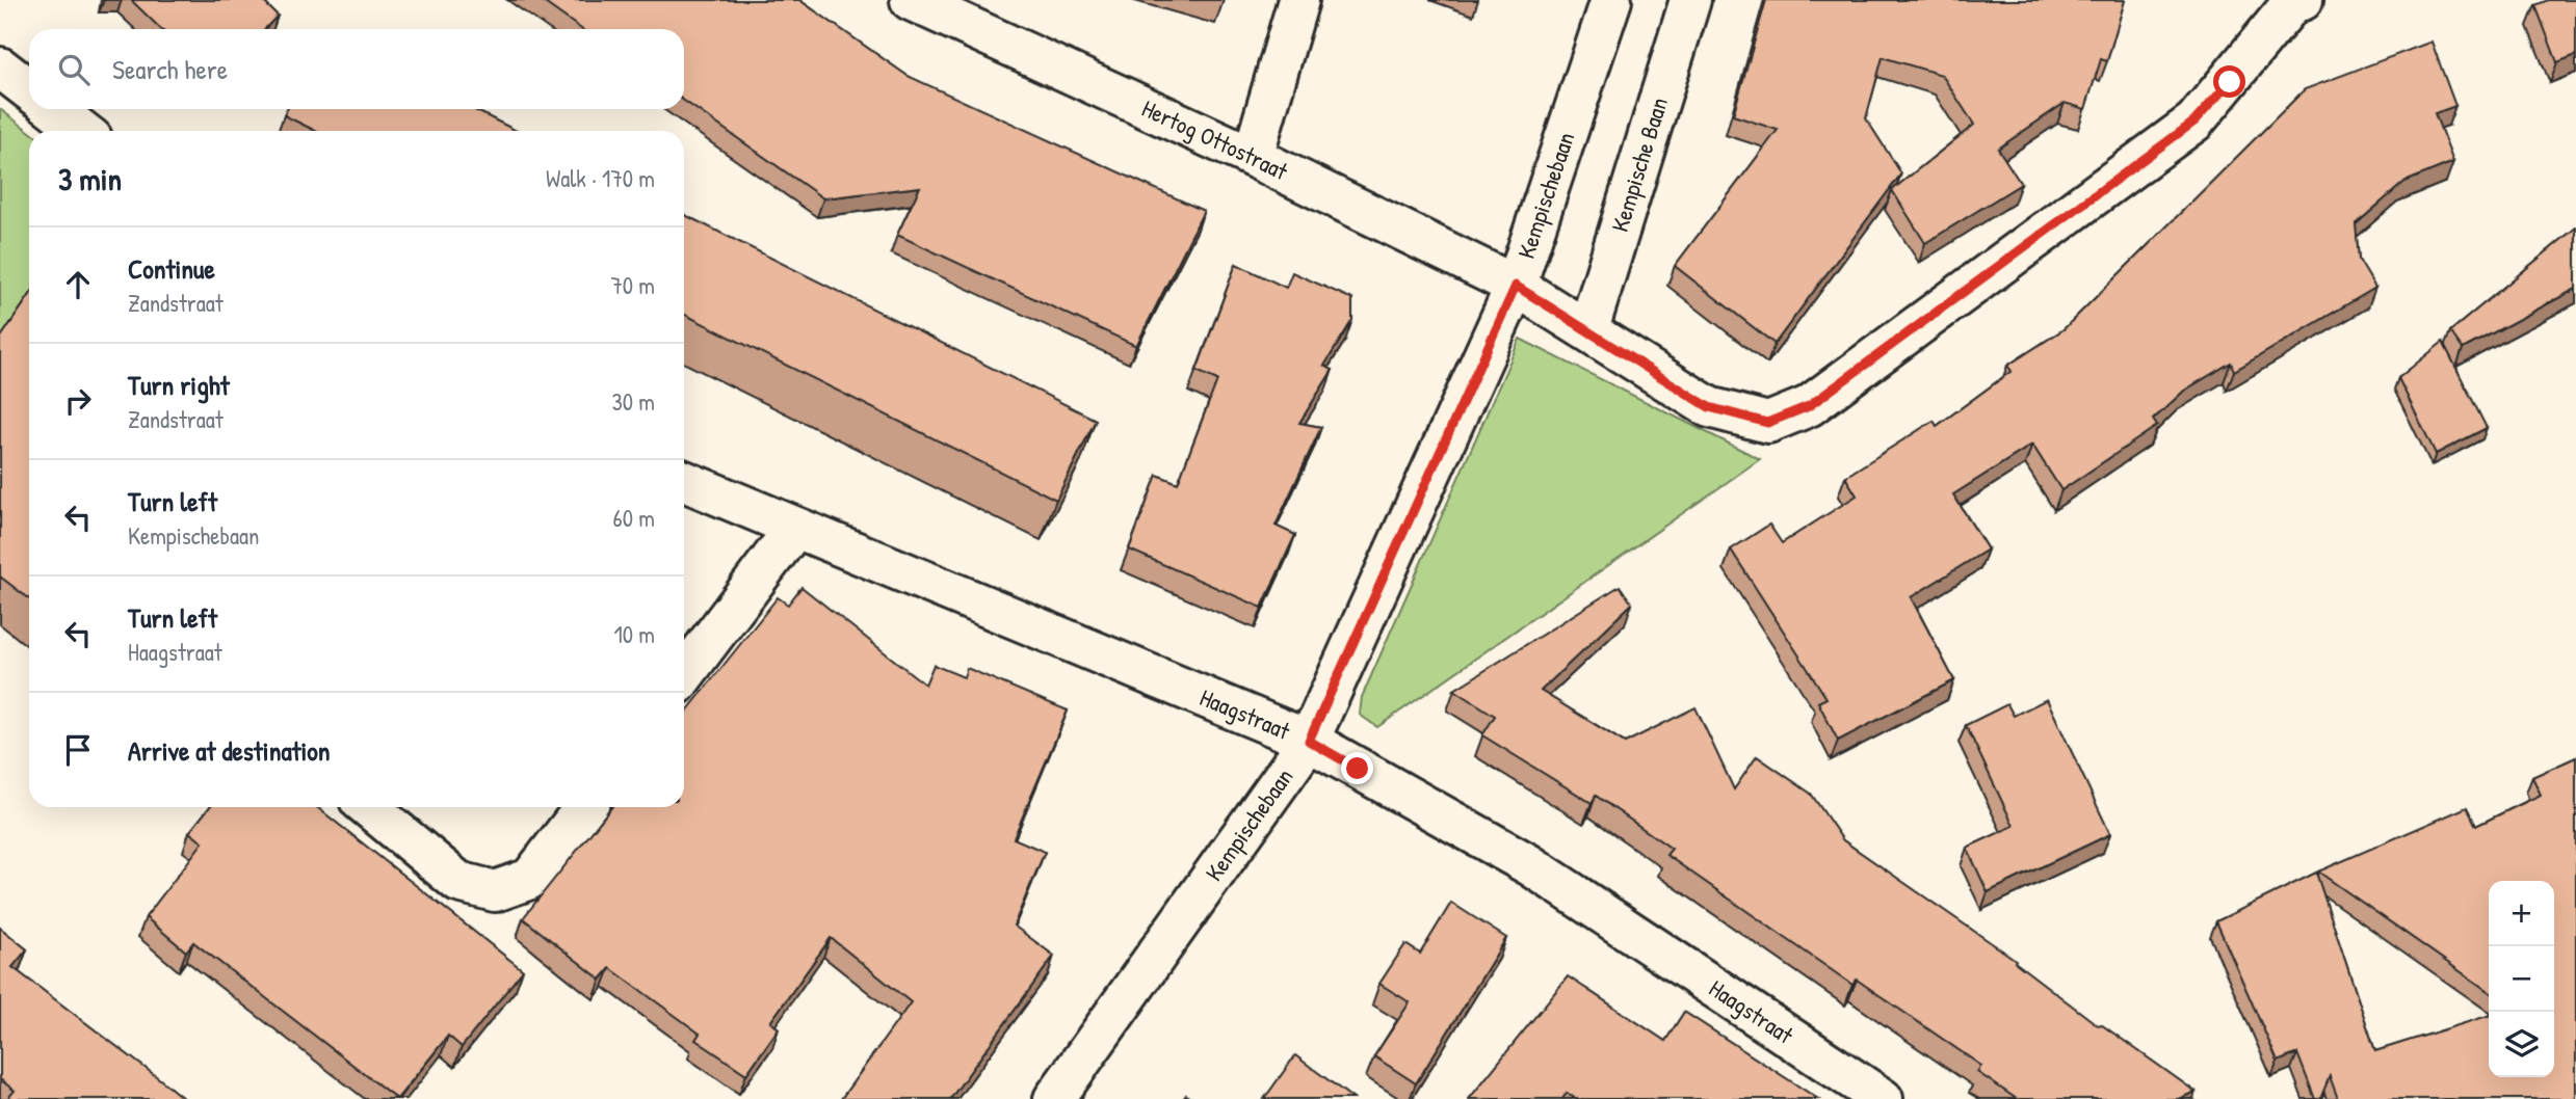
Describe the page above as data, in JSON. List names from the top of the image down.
{
  "streets": {
    "street": [
      "Hertog Ottostraat",
      "Kempische Baan",
      "Kempischebaan",
      "Haagstraat"
    ]
  },
  "crossings": [
    ["Hertog Ottostraat", "Kempische Baan"],
    ["Hertog Ottostraat", "Kempischebaan"],
    ["Kempischebaan", "Haagstraat"]
  ],
  "page": {
    "search": "Search here",
    "heading": ["3 min", "Walk · 170 m"],
    "list": [
      ["Continue", "Zandstraat", "70 m"],
      ["Turn right", "Zandstraat", "30 m"],
      ["Turn left", "Kempischebaan", "60 m"],
      ["Turn left", "Haagstraat", "10 m"],
      "Arrive at destination"
    ],
    "map_buttons": ["+", "−"]
  }
}
